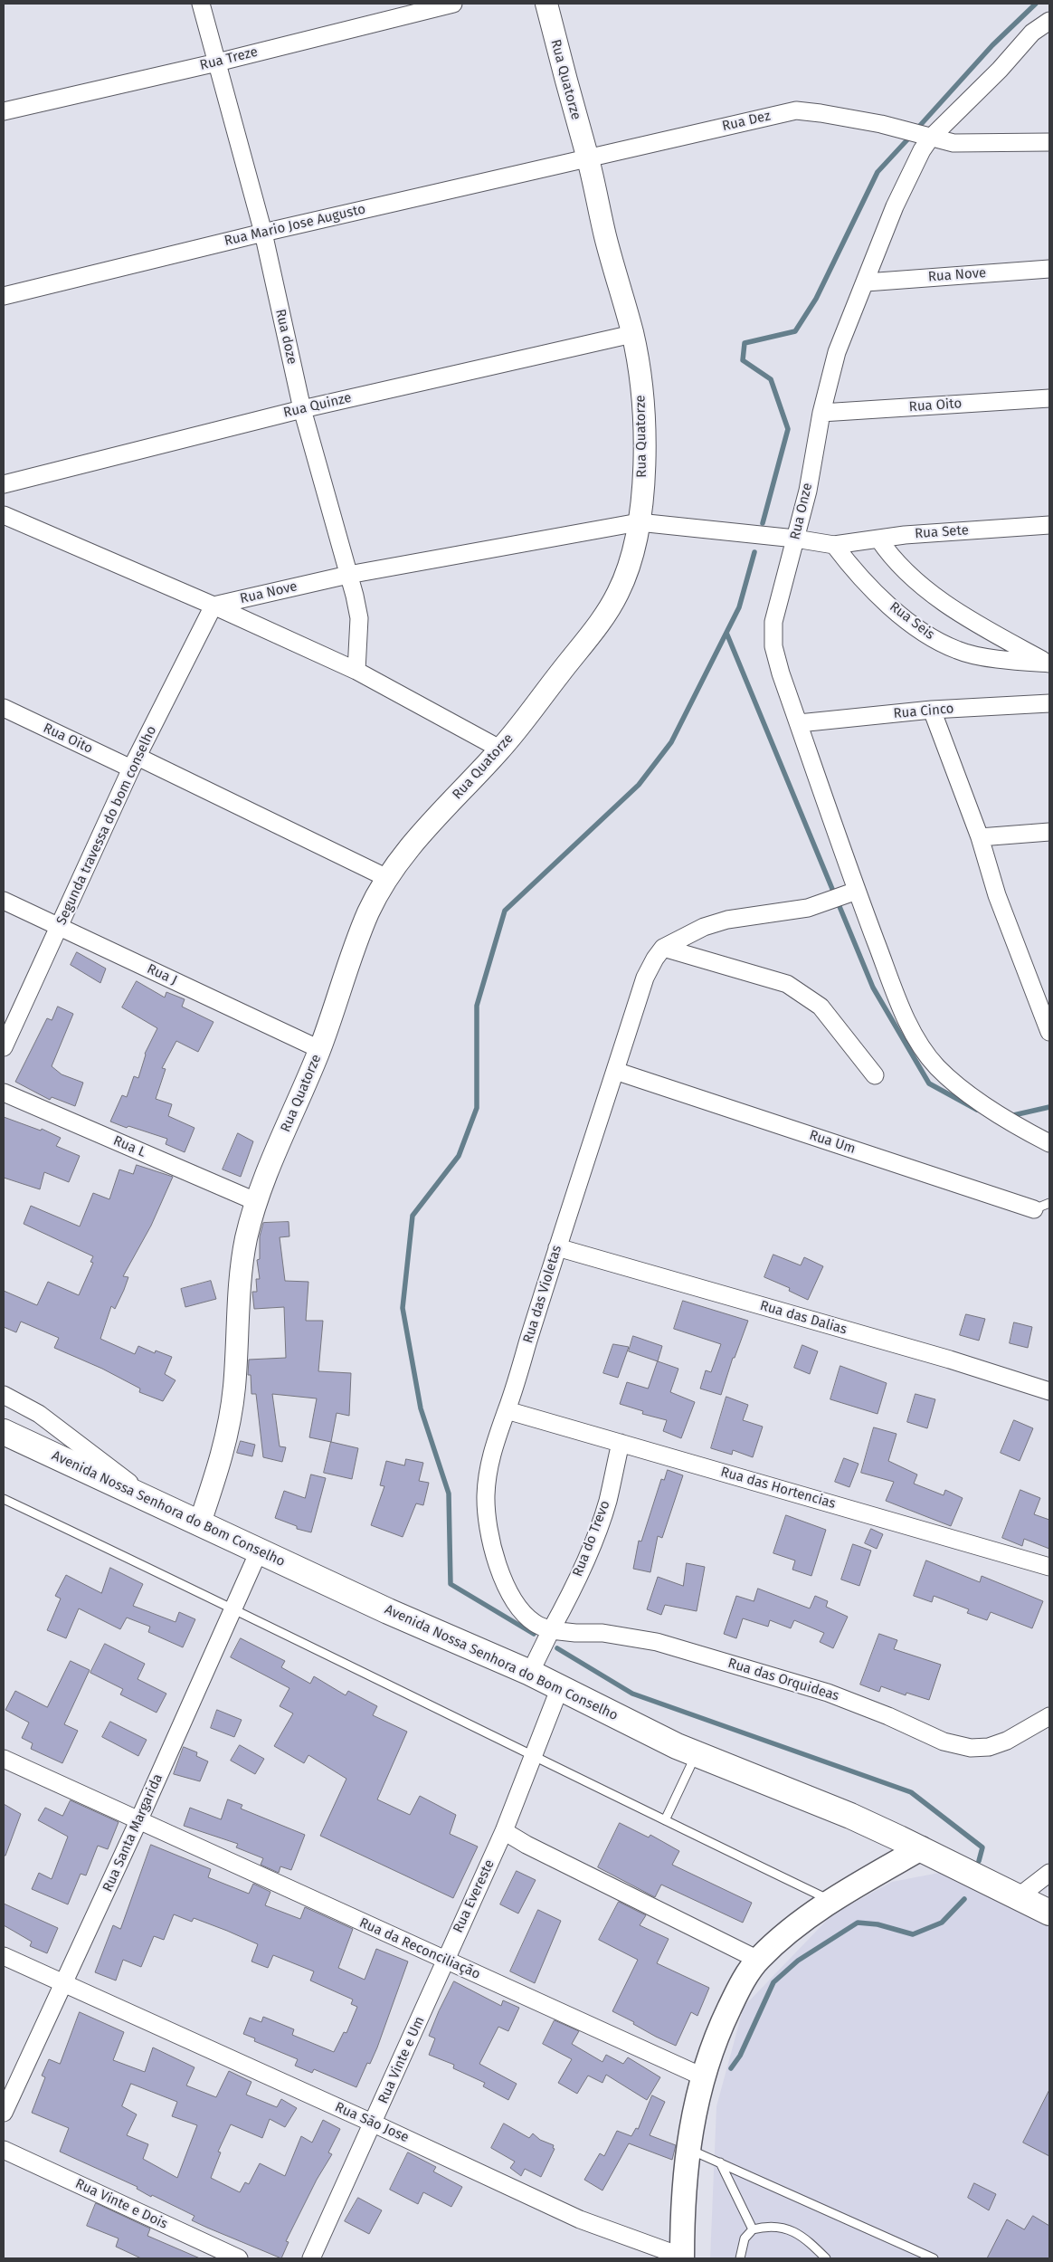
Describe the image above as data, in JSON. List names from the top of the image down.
{
  "streets": {
    "main road": ["Avenida Nossa Senhora do Bom Conselho"],
    "street": [
      "Rua Treze",
      "Rua Quatorze",
      "Rua Dez",
      "Rua Mario Jose Augusto",
      "Rua Nove",
      "Rua doze",
      "Rua Quinze",
      "Rua Oito",
      "Rua Onze",
      "Rua Sete",
      "Rua Seis",
      "Rua Cinco",
      "Segunda travessa do bom conselho",
      "Rua J",
      "Rua Um",
      "Rua L",
      "Rua das Violetas",
      "Rua das Dalias",
      "Rua das Hortencias",
      "Rua do Trevo",
      "Rua das Orquideas",
      "Rua Santa Margarida",
      "Rua Evereste",
      "Rua da Reconciliação",
      "Rua Vinte e Um",
      "Rua São Jose",
      "Rua Vinte e Dois"
    ]
  },
  "crossings": [
    ["Rua Treze", "Rua doze"],
    ["Rua Quatorze", "Rua Dez"],
    ["Rua Quatorze", "Rua Mario Jose Augusto"],
    ["Rua Quatorze", "Rua Nove"],
    ["Rua Quatorze", "Rua Quinze"],
    ["Rua Quatorze", "Rua Oito"],
    ["Rua Quatorze", "Rua J"],
    ["Rua Quatorze", "Rua L"],
    ["Rua Quatorze", "Avenida Nossa Senhora do Bom Conselho"],
    ["Rua Dez", "Rua Mario Jose Augusto"],
    ["Rua Dez", "Rua Onze"],
    ["Rua Mario Jose Augusto", "Rua doze"],
    ["Rua Nove", "Rua doze"],
    ["Rua Nove", "Rua Onze"],
    ["Rua Nove", "Segunda travessa do bom conselho"],
    ["Rua doze", "Rua Quinze"],
    ["Rua Oito", "Rua Onze"],
    ["Rua Oito", "Segunda travessa do bom conselho"],
    ["Rua Onze", "Rua Cinco"],
    ["Rua Sete", "Rua Seis"],
    ["Segunda travessa do bom conselho", "Rua J"],
    ["Rua Um", "Rua das Violetas"],
    ["Rua das Violetas", "Rua das Dalias"],
    ["Rua das Violetas", "Rua das Hortencias"],
    ["Rua das Violetas", "Rua do Trevo"],
    ["Rua das Violetas", "Rua das Orquideas"],
    ["Rua das Hortencias", "Rua do Trevo"],
    ["Avenida Nossa Senhora do Bom Conselho", "Rua Santa Margarida"],
    ["Avenida Nossa Senhora do Bom Conselho", "Rua Evereste"],
    ["Rua do Trevo", "Rua das Orquideas"],
    ["Rua Santa Margarida", "Rua da Reconciliação"],
    ["Rua Santa Margarida", "Rua São Jose"],
    ["Rua Evereste", "Rua da Reconciliação"],
    ["Rua Evereste", "Rua Vinte e Um"],
    ["Rua da Reconciliação", "Rua Vinte e Um"],
    ["Rua Vinte e Um", "Rua São Jose"]
  ]
}
